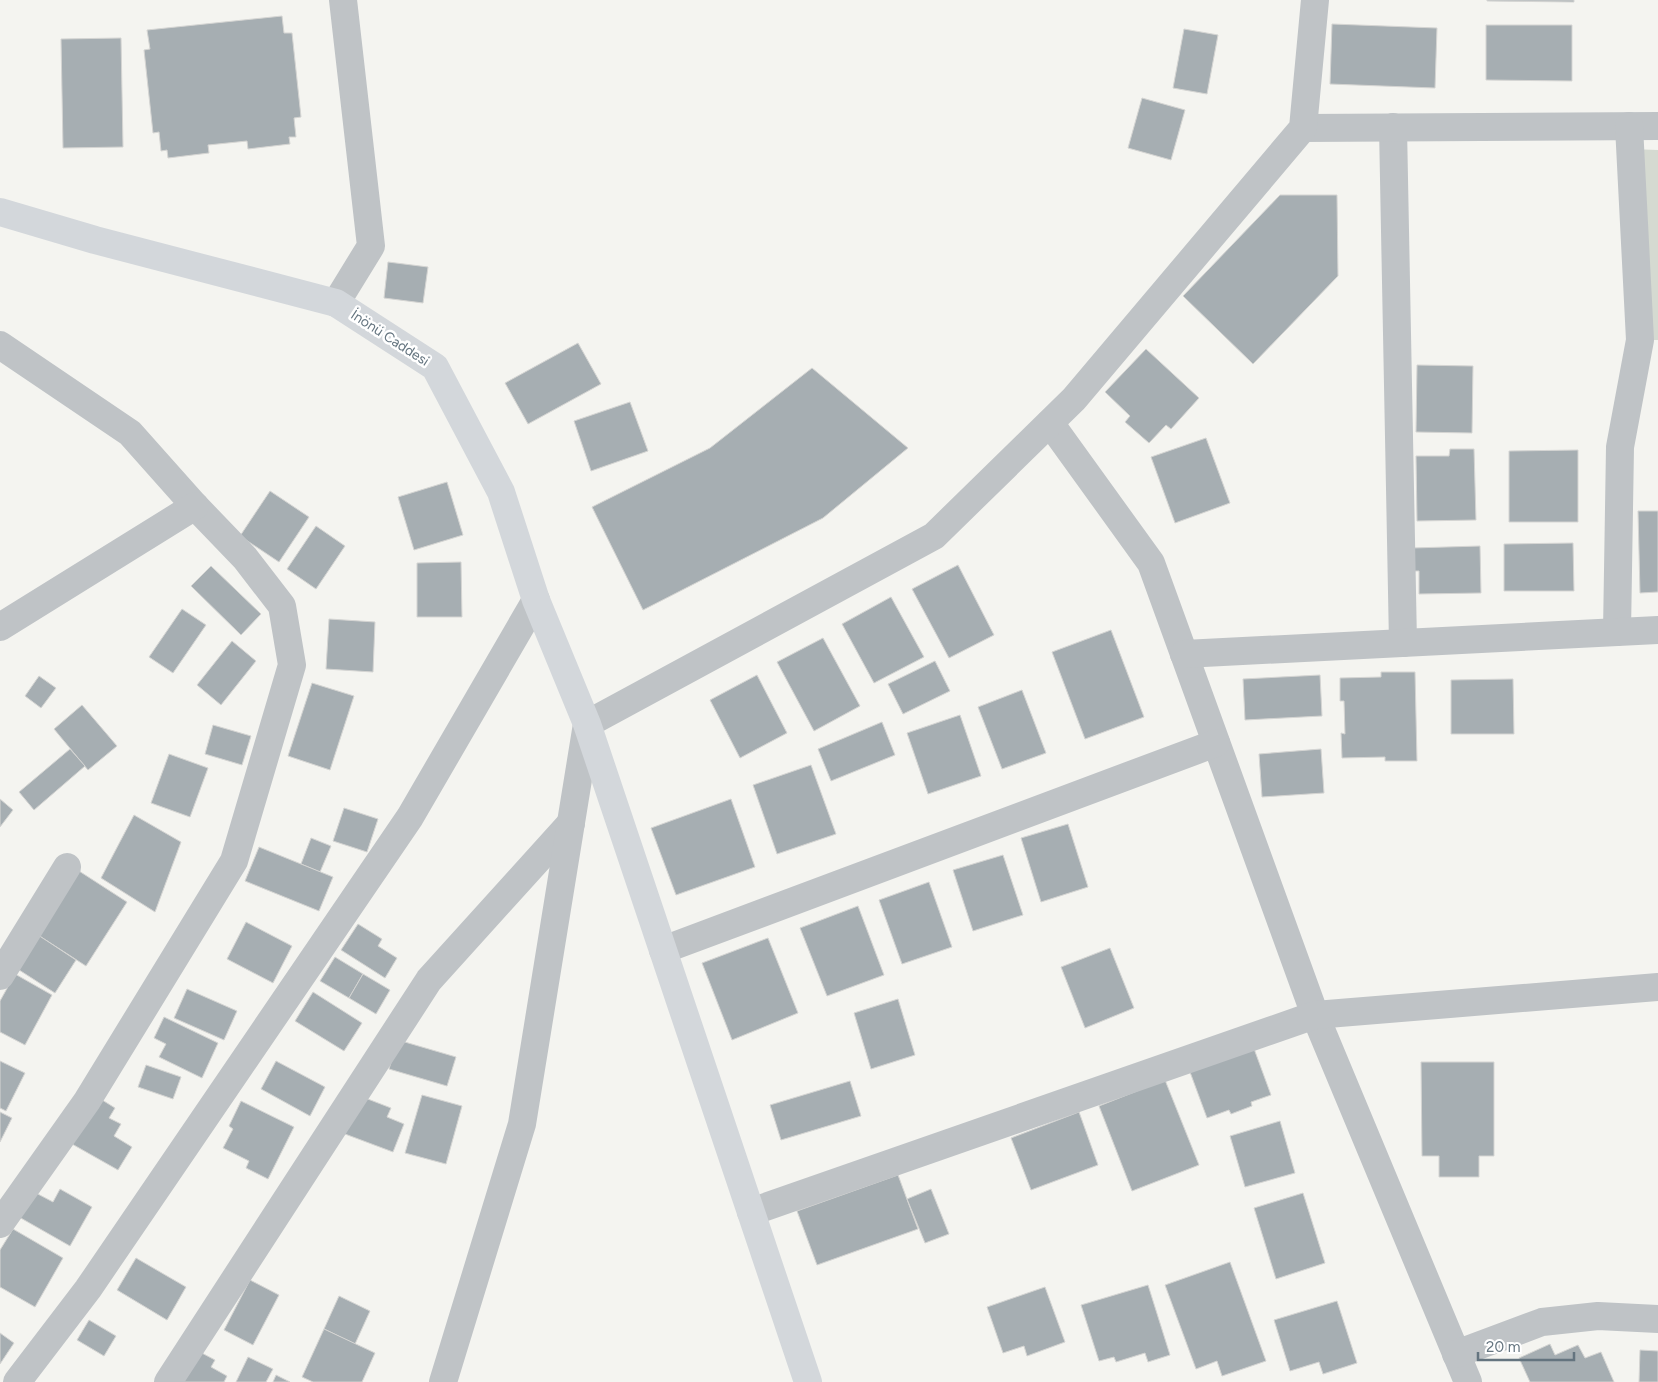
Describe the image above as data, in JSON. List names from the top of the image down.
{
  "streets": {
    "main road": ["İnönü Caddesi"]
  },
  "scale_bar": "20 m"
}
